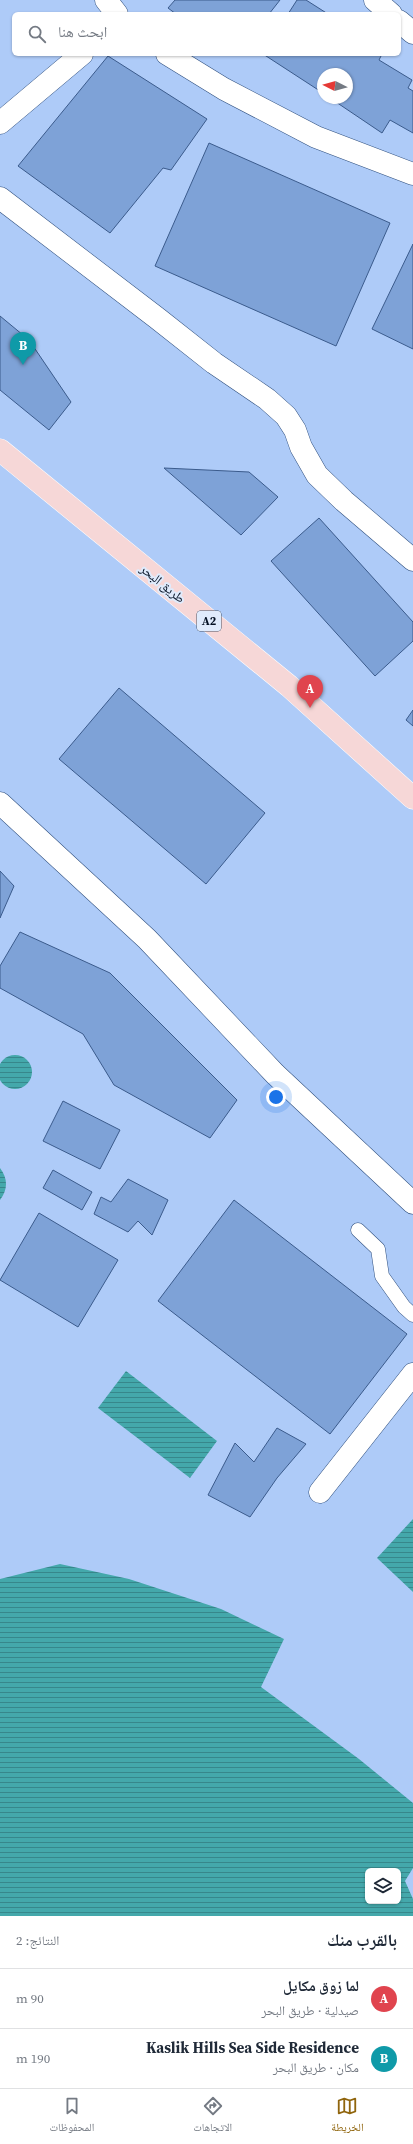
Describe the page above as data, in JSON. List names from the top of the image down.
{
  "streets": {
    "main road": ["طريق البحر", "A2"]
  },
  "north": "left",
  "page": {
    "search": "ابحث هنا",
    "pins": ["B", "A"],
    "heading": ["بالقرب منك", "النتائج: 2"],
    "list": [
      {
        "mark": "A",
        "name": "لما زوق مكايل",
        "note": "صيدلية · طريق البحر",
        "value": "90 m"
      },
      {
        "mark": "B",
        "name": "Kaslik Hills Sea Side Residence",
        "note": "مكان · طريق البحر",
        "value": "190 m"
      }
    ],
    "nav": ["الخريطة", "الاتجاهات", "المحفوظات"]
  }
}
